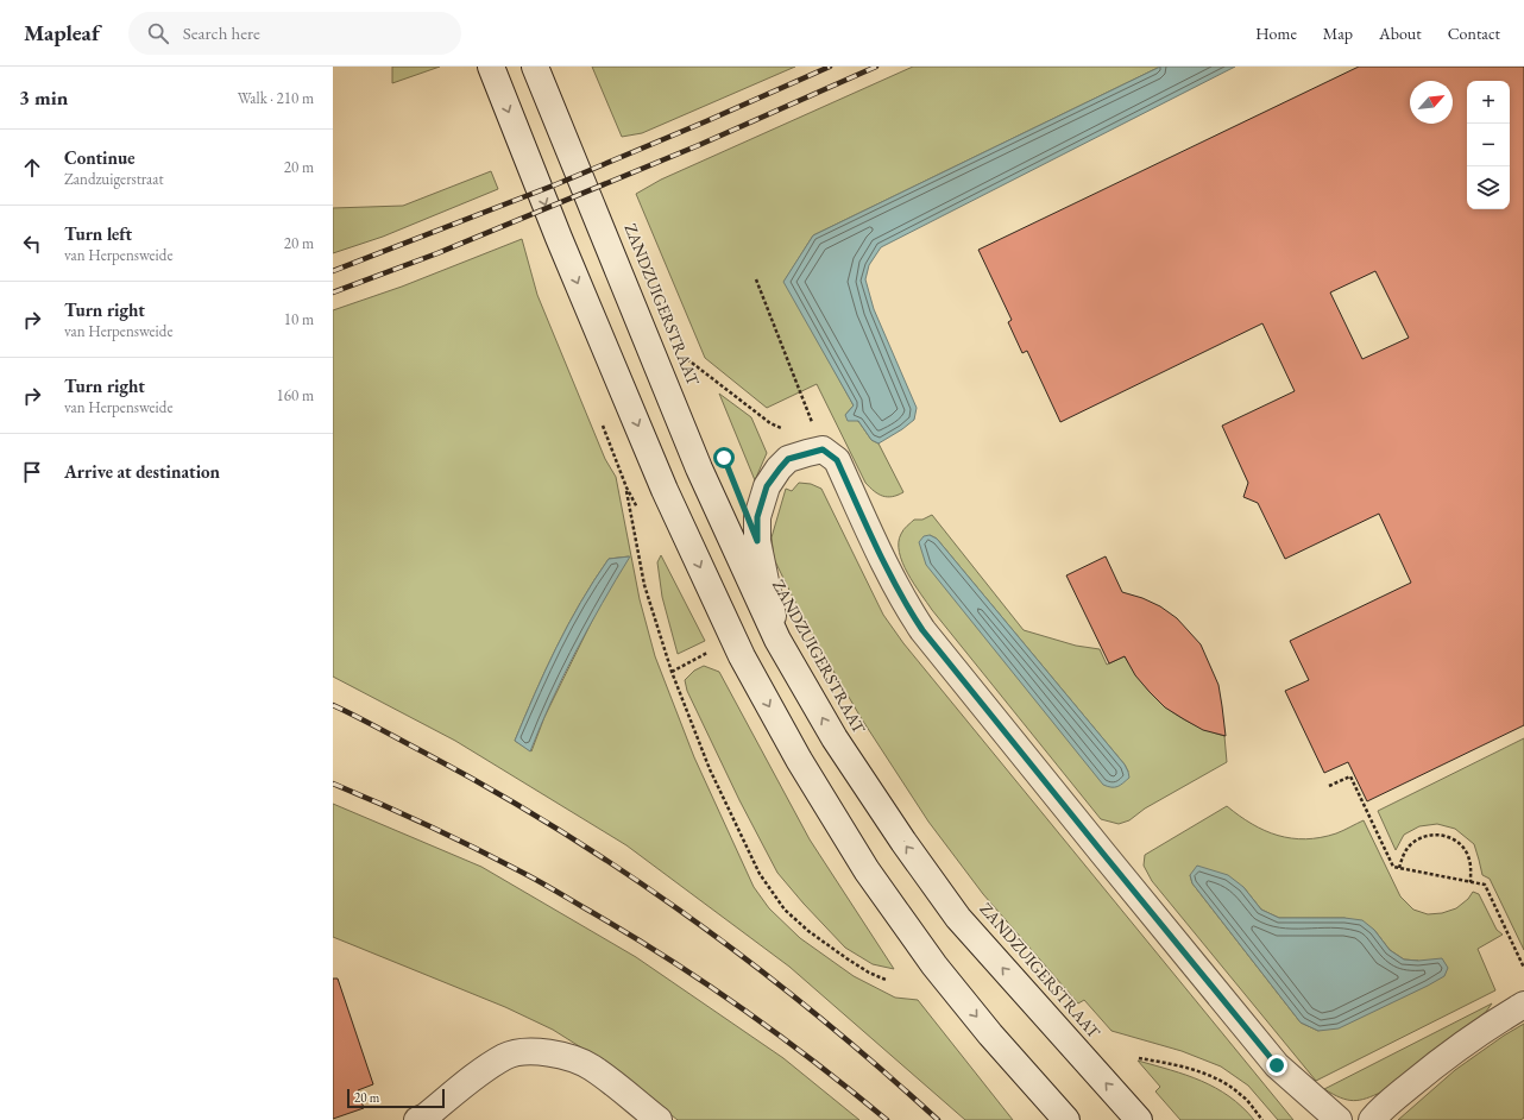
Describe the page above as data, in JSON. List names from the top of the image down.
{
  "streets": {
    "main road": ["ZANDZUIGERSTRAAT"]
  },
  "scale_bar": "20 m",
  "north": "top right",
  "page": {
    "header": "Mapleaf",
    "search": "Search here",
    "nav": [
      "Home",
      "Map",
      "About",
      "Contact"
    ],
    "heading": ["3 min", "Walk · 210 m"],
    "map_buttons": ["+", "−"],
    "list": [
      ["Continue", "Zandzuigerstraat", "20 m"],
      ["Turn left", "van Herpensweide", "20 m"],
      ["Turn right", "van Herpensweide", "10 m"],
      ["Turn right", "van Herpensweide", "160 m"],
      "Arrive at destination"
    ],
    "scale": "20 m"
  }
}
